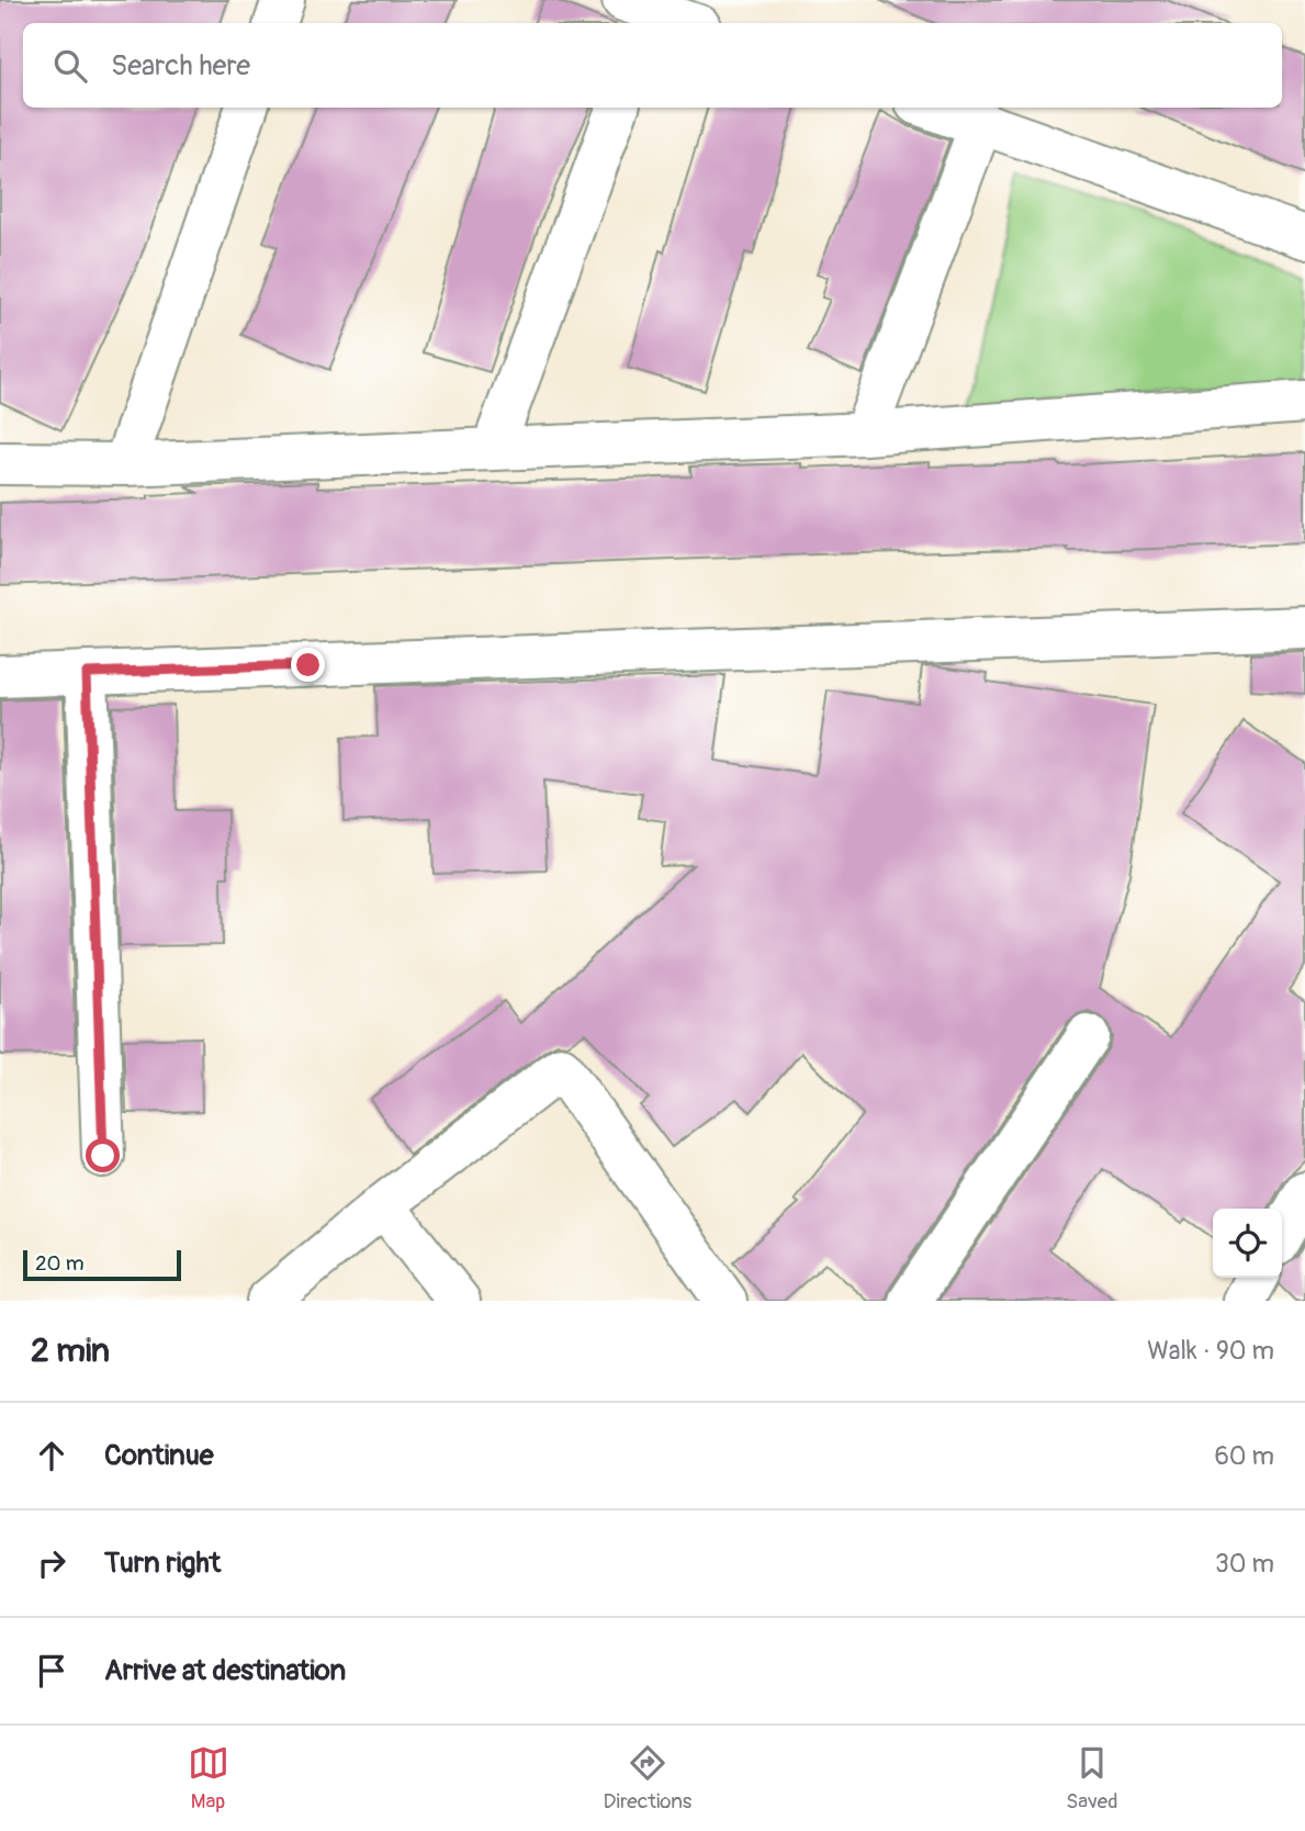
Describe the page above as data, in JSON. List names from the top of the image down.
{
  "scale_bar": "20 m",
  "page": {
    "search": "Search here",
    "scale": "20 m",
    "heading": ["2 min", "Walk · 90 m"],
    "list": [
      ["Continue", "60 m"],
      ["Turn right", "30 m"],
      "Arrive at destination"
    ],
    "nav": ["Map", "Directions", "Saved"]
  }
}
